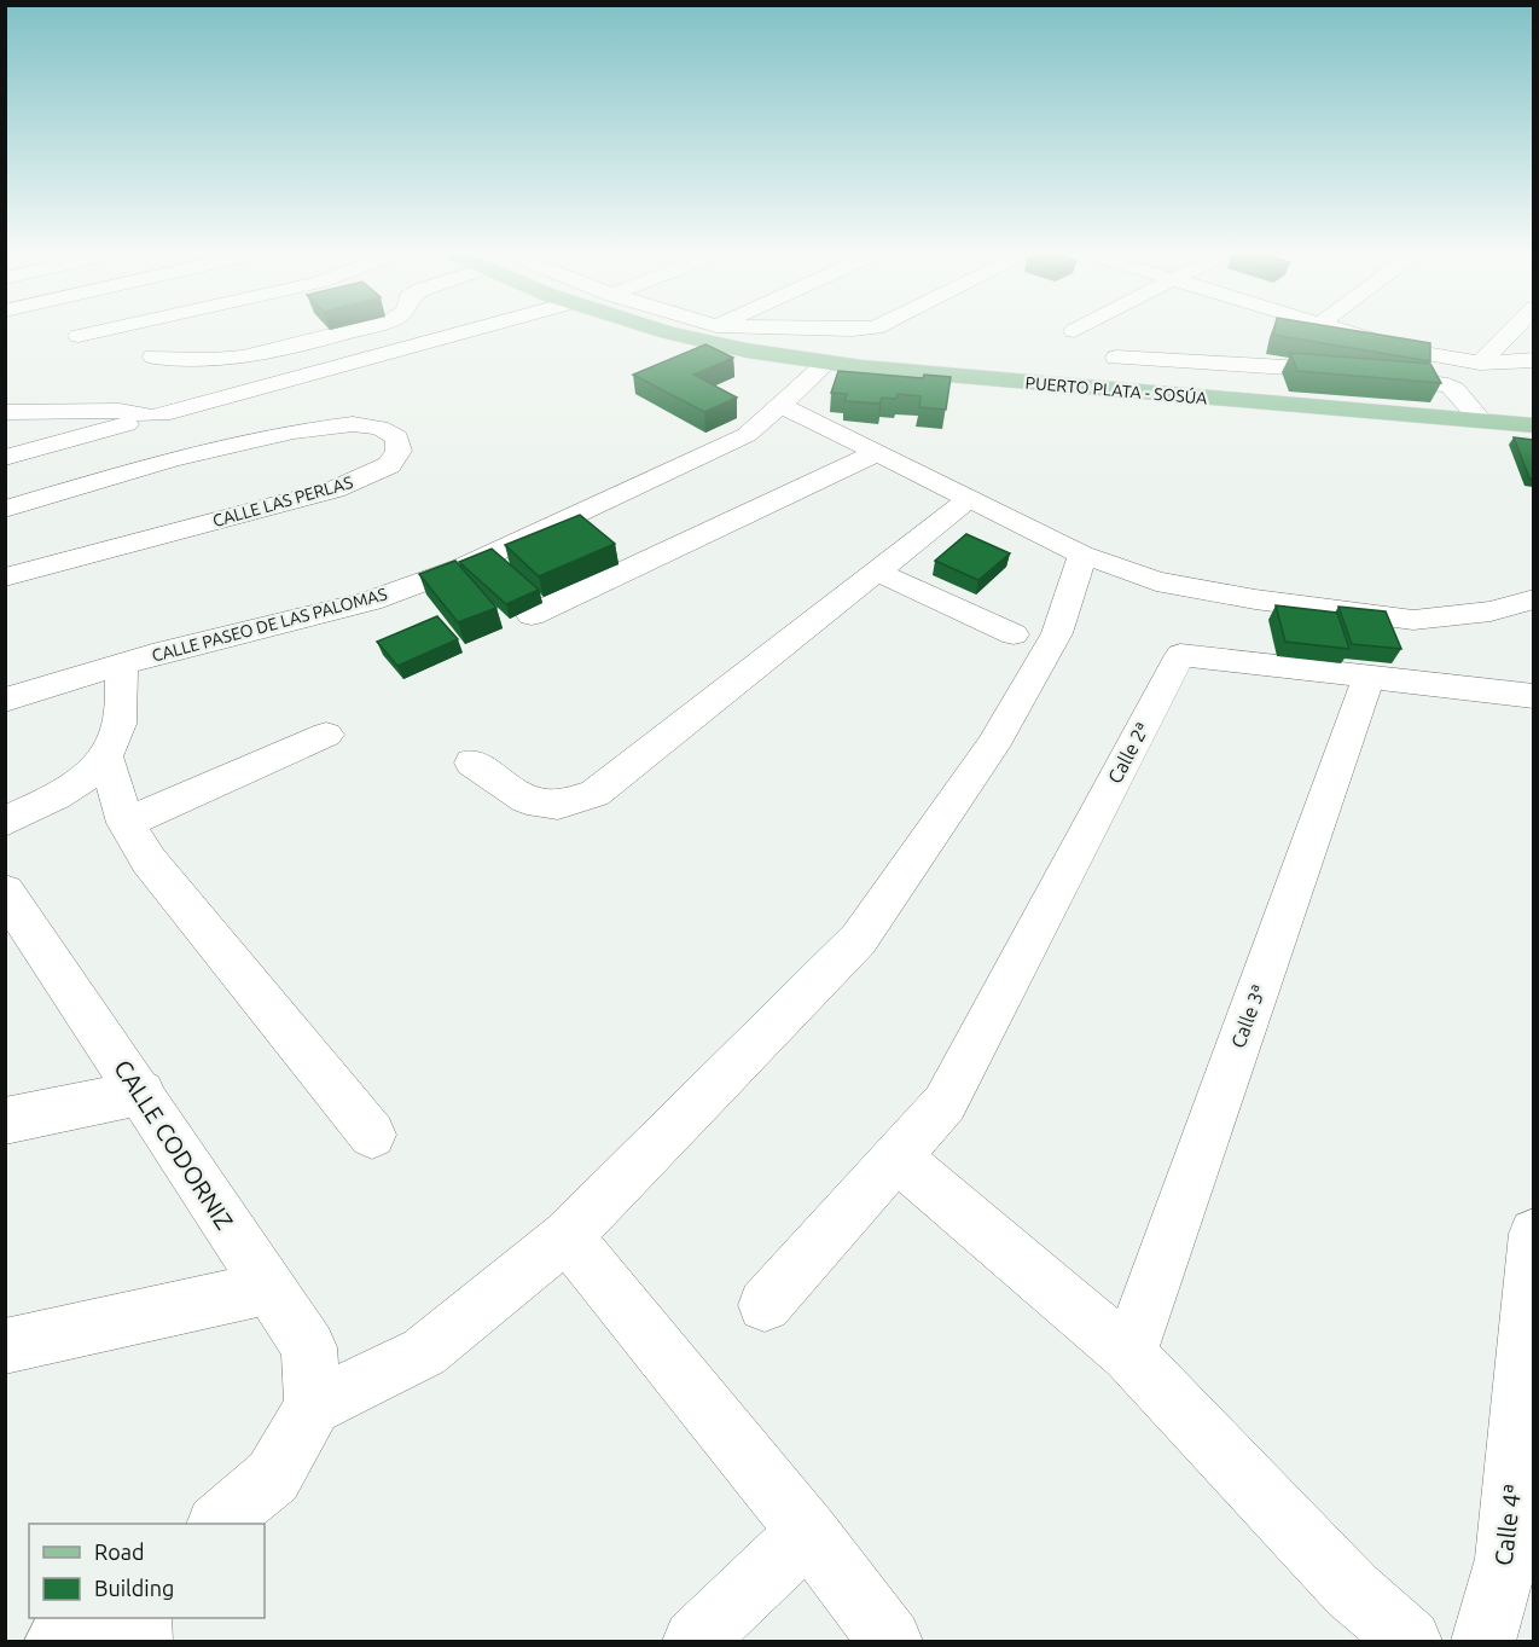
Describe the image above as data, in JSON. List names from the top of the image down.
{
  "streets": {
    "main road": ["PUERTO PLATA - SOSÚA"],
    "street": [
      "CALLE LAS PERLAS",
      "CALLE PASEO DE LAS PALOMAS",
      "Calle 2ª",
      "Calle 3ª",
      "CALLE CODORNIZ",
      "Calle 4ª"
    ]
  },
  "crossings": [
    ["PUERTO PLATA - SOSÚA", "CALLE PASEO DE LAS PALOMAS"],
    ["Calle 2ª", "Calle 3ª"]
  ],
  "legend": ["Road", "Building"]
}
